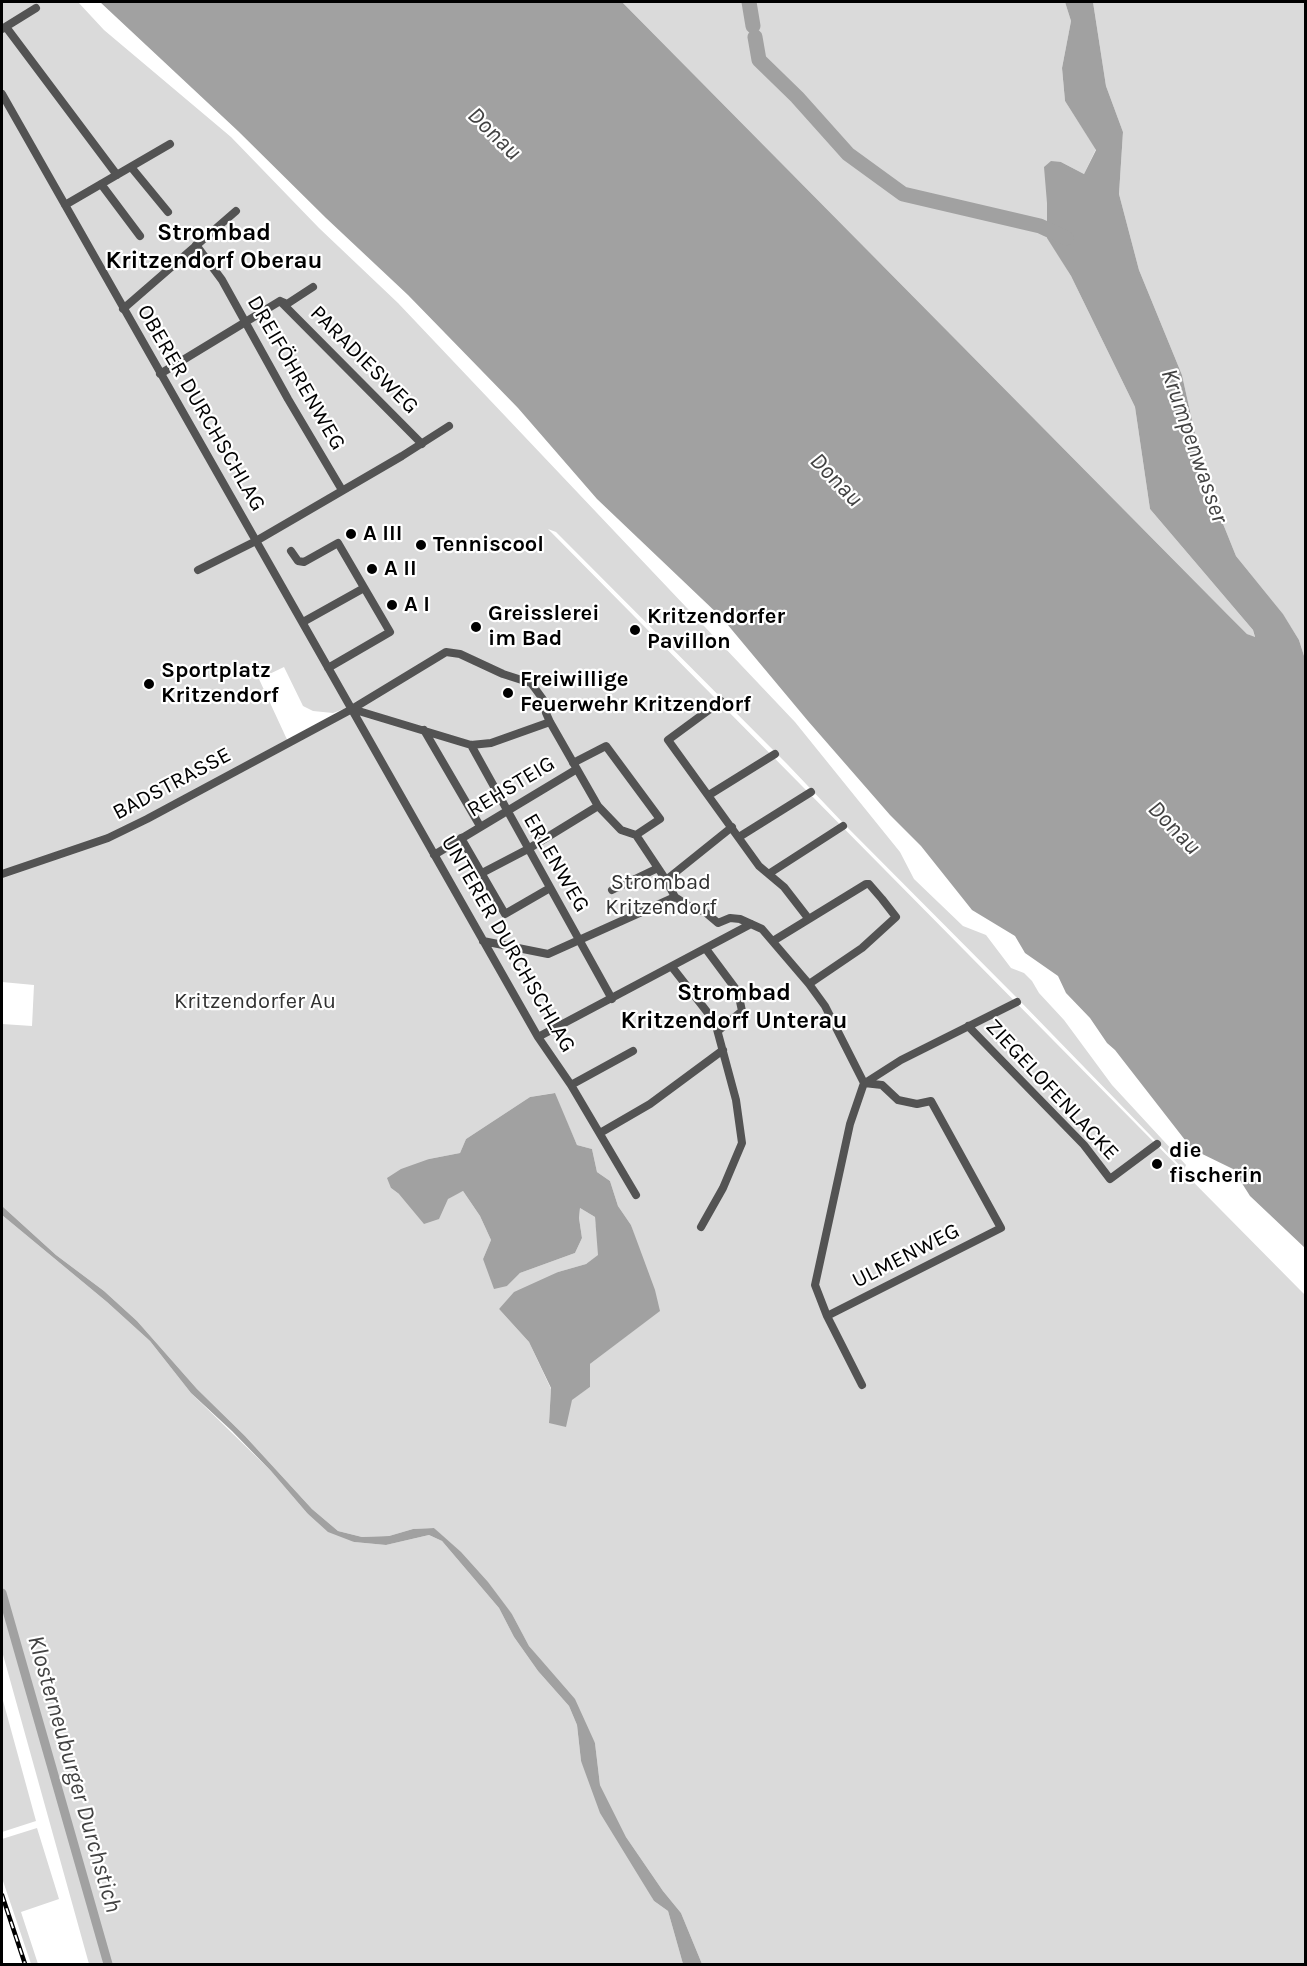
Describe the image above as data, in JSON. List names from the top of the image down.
{
  "streets": {
    "street": [
      "PARADIESWEG",
      "DREIFÖHRENWEG",
      "OBERER DURCHSCHLAG",
      "BADSTRASSE",
      "REHSTEIG",
      "ERLENWEG",
      "UNTERER DURCHSCHLAG",
      "ZIEGELOFENLACKE",
      "ULMENWEG"
    ]
  },
  "crossings": [
    ["OBERER DURCHSCHLAG", "BADSTRASSE"],
    ["OBERER DURCHSCHLAG", "UNTERER DURCHSCHLAG"],
    ["BADSTRASSE", "UNTERER DURCHSCHLAG"],
    ["REHSTEIG", "ERLENWEG"],
    ["REHSTEIG", "UNTERER DURCHSCHLAG"]
  ],
  "districts": ["Strombad Kritzendorf Oberau", "Strombad Kritzendorf Unterau"],
  "water": ["Donau", "Krumpenwasser", "Klosterneuburger Durchstich"],
  "parks": ["Strombad Kritzendorf", "Kritzendorfer Au"],
  "places": [
    "A III",
    "Tenniscool",
    "A II",
    "A I",
    "Greisslerei im Bad",
    "Kritzendorfer Pavillon",
    "Sportplatz Kritzendorf",
    "Freiwillige Feuerwehr Kritzendorf",
    "die fischerin"
  ]
}
